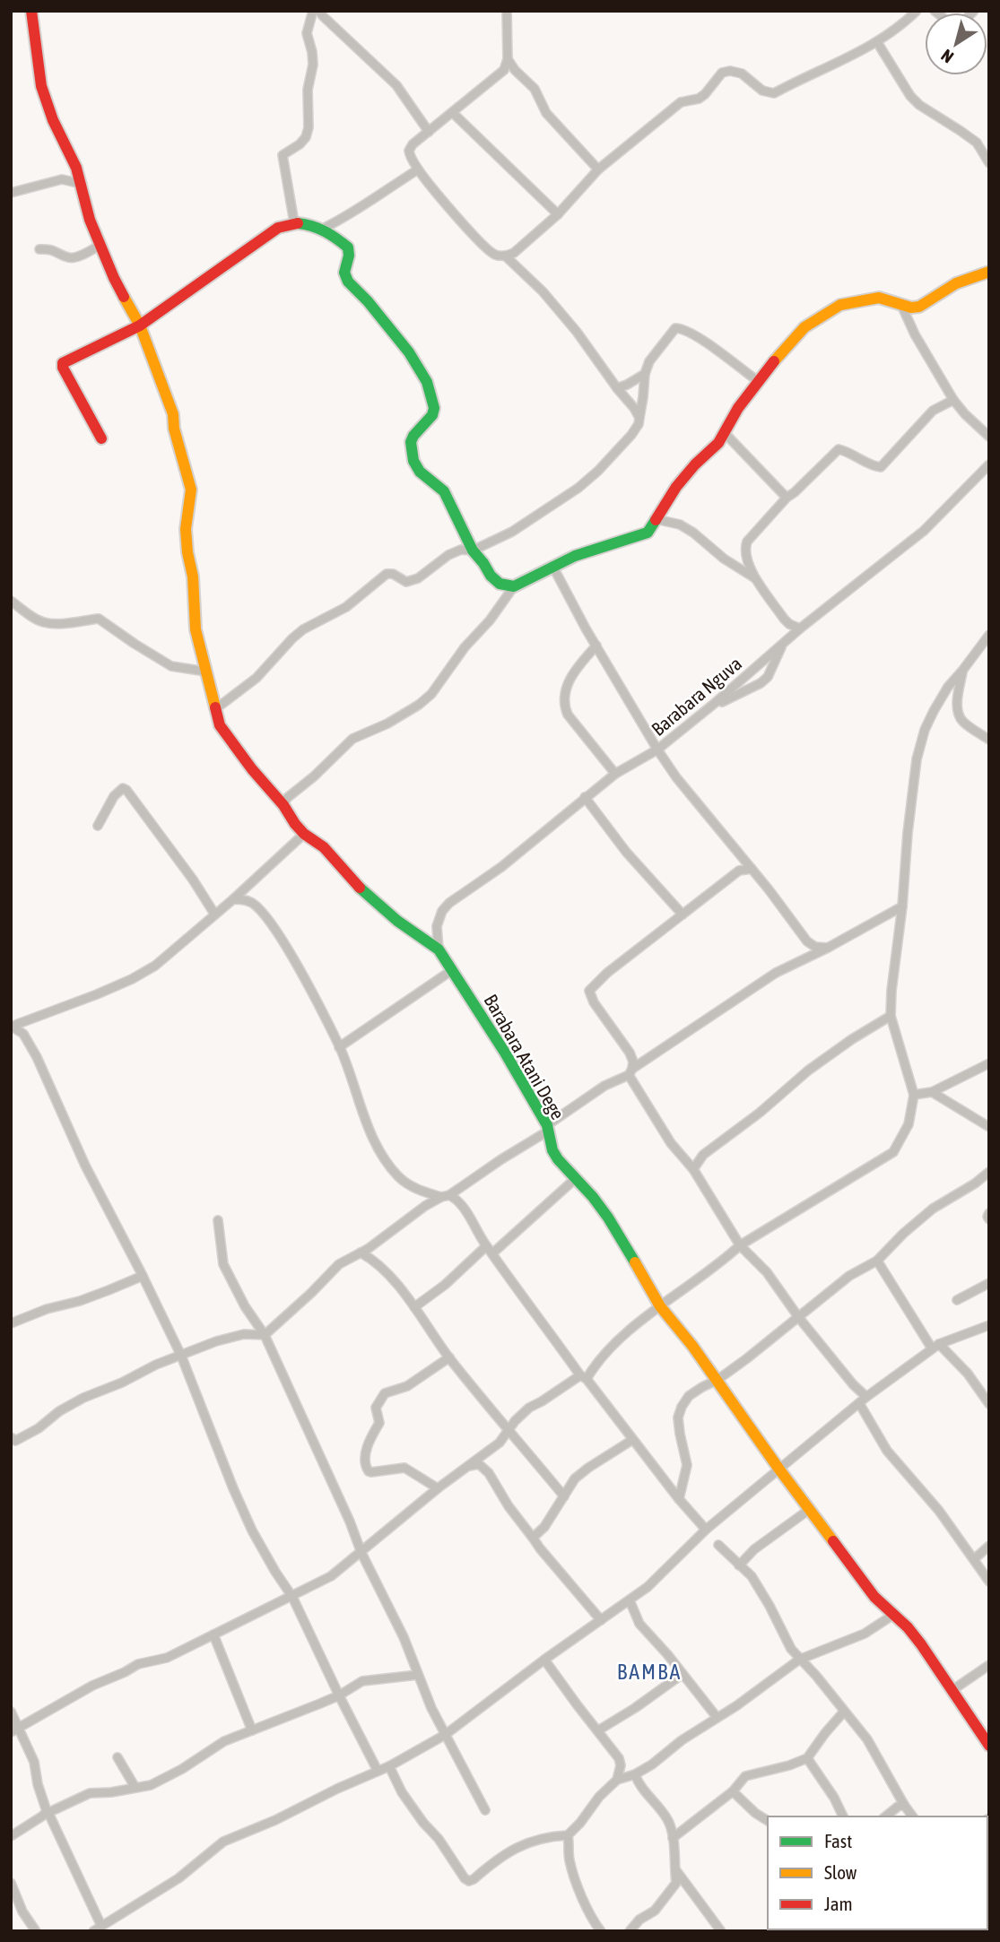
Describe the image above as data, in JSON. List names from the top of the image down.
{
  "streets": {
    "street": ["Barabara Nguva", "Barabara Atani Dege"]
  },
  "crossings": [
    ["Barabara Nguva", "Barabara Atani Dege"]
  ],
  "districts": ["BAMBA"],
  "legend": ["Fast", "Slow", "Jam"],
  "north": "bottom left"
}
